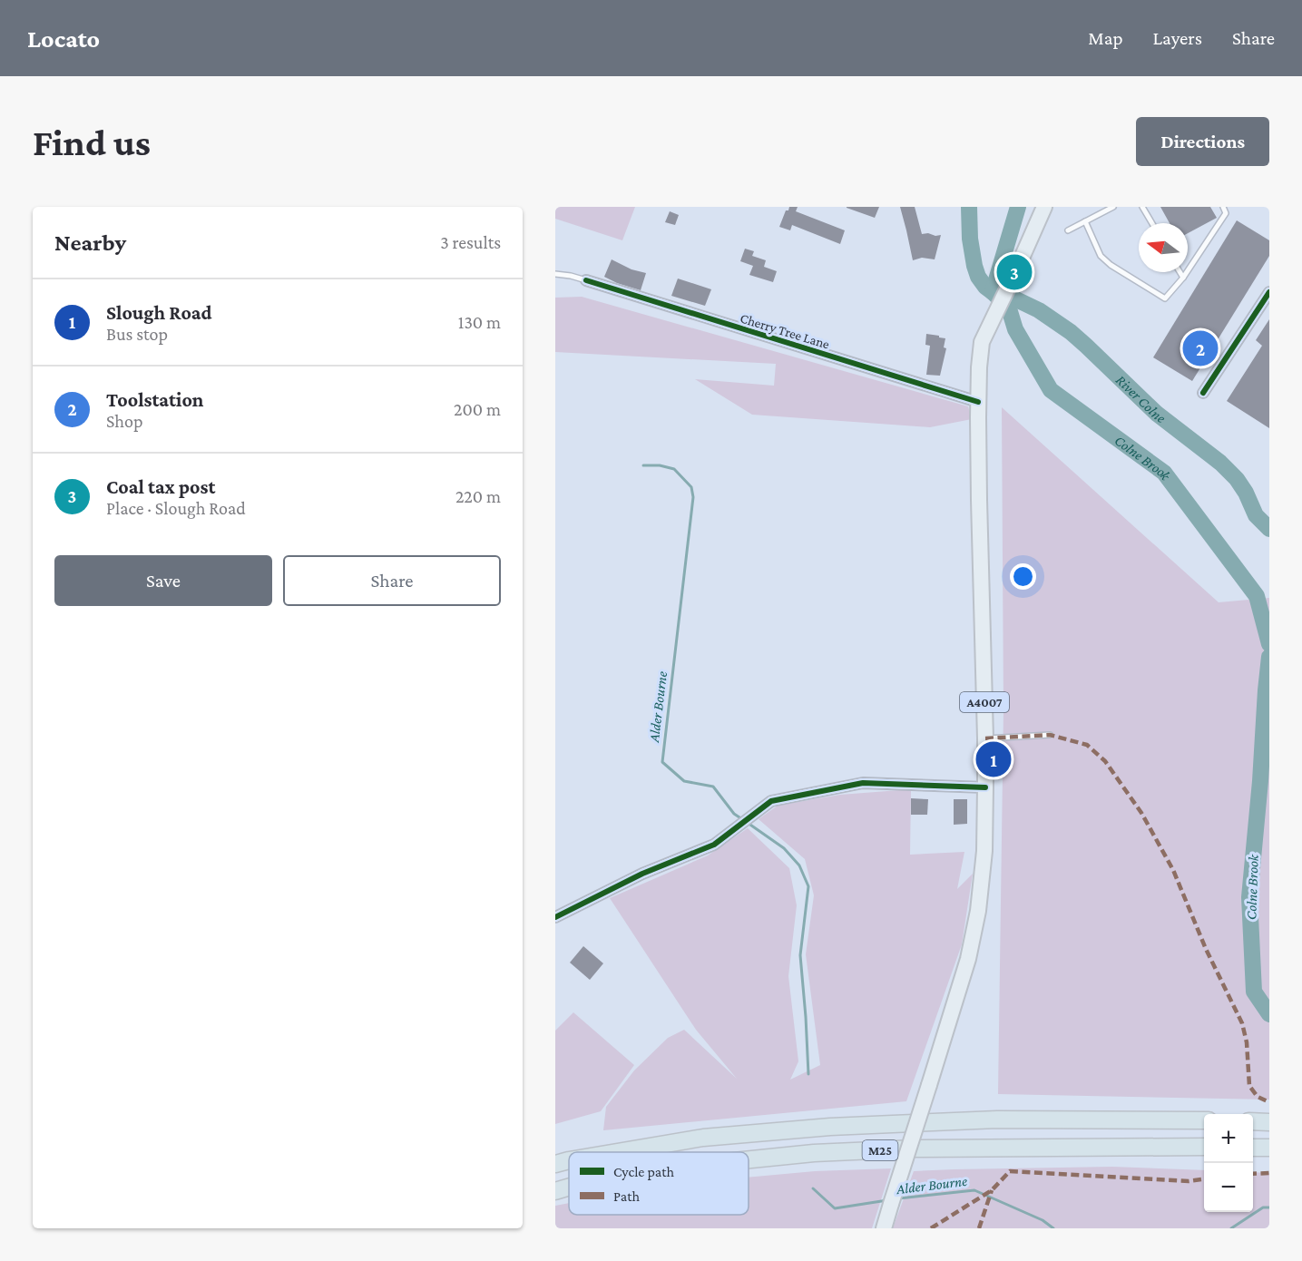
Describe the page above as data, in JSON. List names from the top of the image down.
{
  "streets": {
    "highway": ["M25"],
    "main road": ["A4007"],
    "street": ["Cherry Tree Lane"]
  },
  "crossings": [
    ["Cherry Tree Lane", "A4007"]
  ],
  "water": ["River Colne", "Colne Brook", "Alder Bourne"],
  "legend": ["Cycle path", "Path"],
  "north": "left",
  "page": {
    "header": "Locato",
    "nav": ["Map", "Layers", "Share"],
    "buttons": [
      "Directions",
      ["Save", "Share"]
    ],
    "title": "Find us",
    "heading": ["Nearby", "3 results"],
    "pins": ["3", "2", "1"],
    "list": [
      {
        "mark": "1",
        "name": "Slough Road",
        "note": "Bus stop",
        "value": "130 m"
      },
      {
        "mark": "2",
        "name": "Toolstation",
        "note": "Shop",
        "value": "200 m"
      },
      {
        "mark": "3",
        "name": "Coal tax post",
        "note": "Place · Slough Road",
        "value": "220 m"
      }
    ],
    "map_buttons": ["+", "−"]
  }
}
